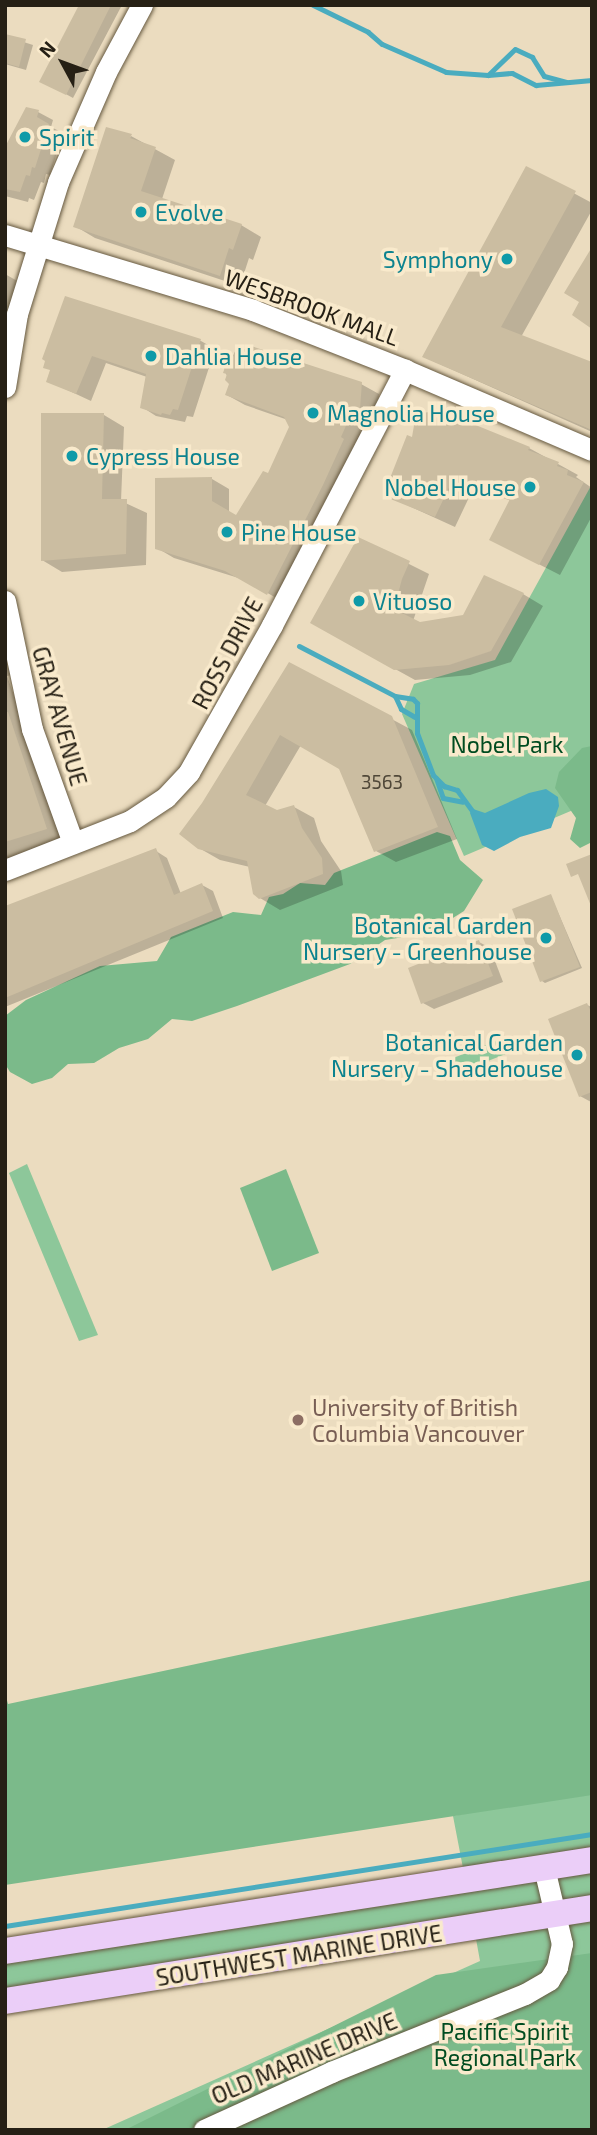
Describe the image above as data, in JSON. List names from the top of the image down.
{
  "streets": {
    "main road": ["SOUTHWEST MARINE DRIVE"],
    "street": [
      "WESBROOK MALL",
      "ROSS DRIVE",
      "GRAY AVENUE",
      "OLD MARINE DRIVE"
    ]
  },
  "crossings": [
    ["WESBROOK MALL", "ROSS DRIVE"],
    ["ROSS DRIVE", "GRAY AVENUE"],
    ["SOUTHWEST MARINE DRIVE", "OLD MARINE DRIVE"]
  ],
  "parks": ["Nobel Park", "Pacific Spirit Regional Park"],
  "places": [
    "Spirit",
    "Evolve",
    "Symphony",
    "Dahlia House",
    "Magnolia House",
    "Cypress House",
    "Nobel House",
    "Pine House",
    "Vituoso",
    "Botanical Garden Nursery - Greenhouse",
    "Botanical Garden Nursery - Shadehouse",
    "University of British Columbia Vancouver"
  ],
  "house_numbers": ["3563"],
  "north": "top left"
}
